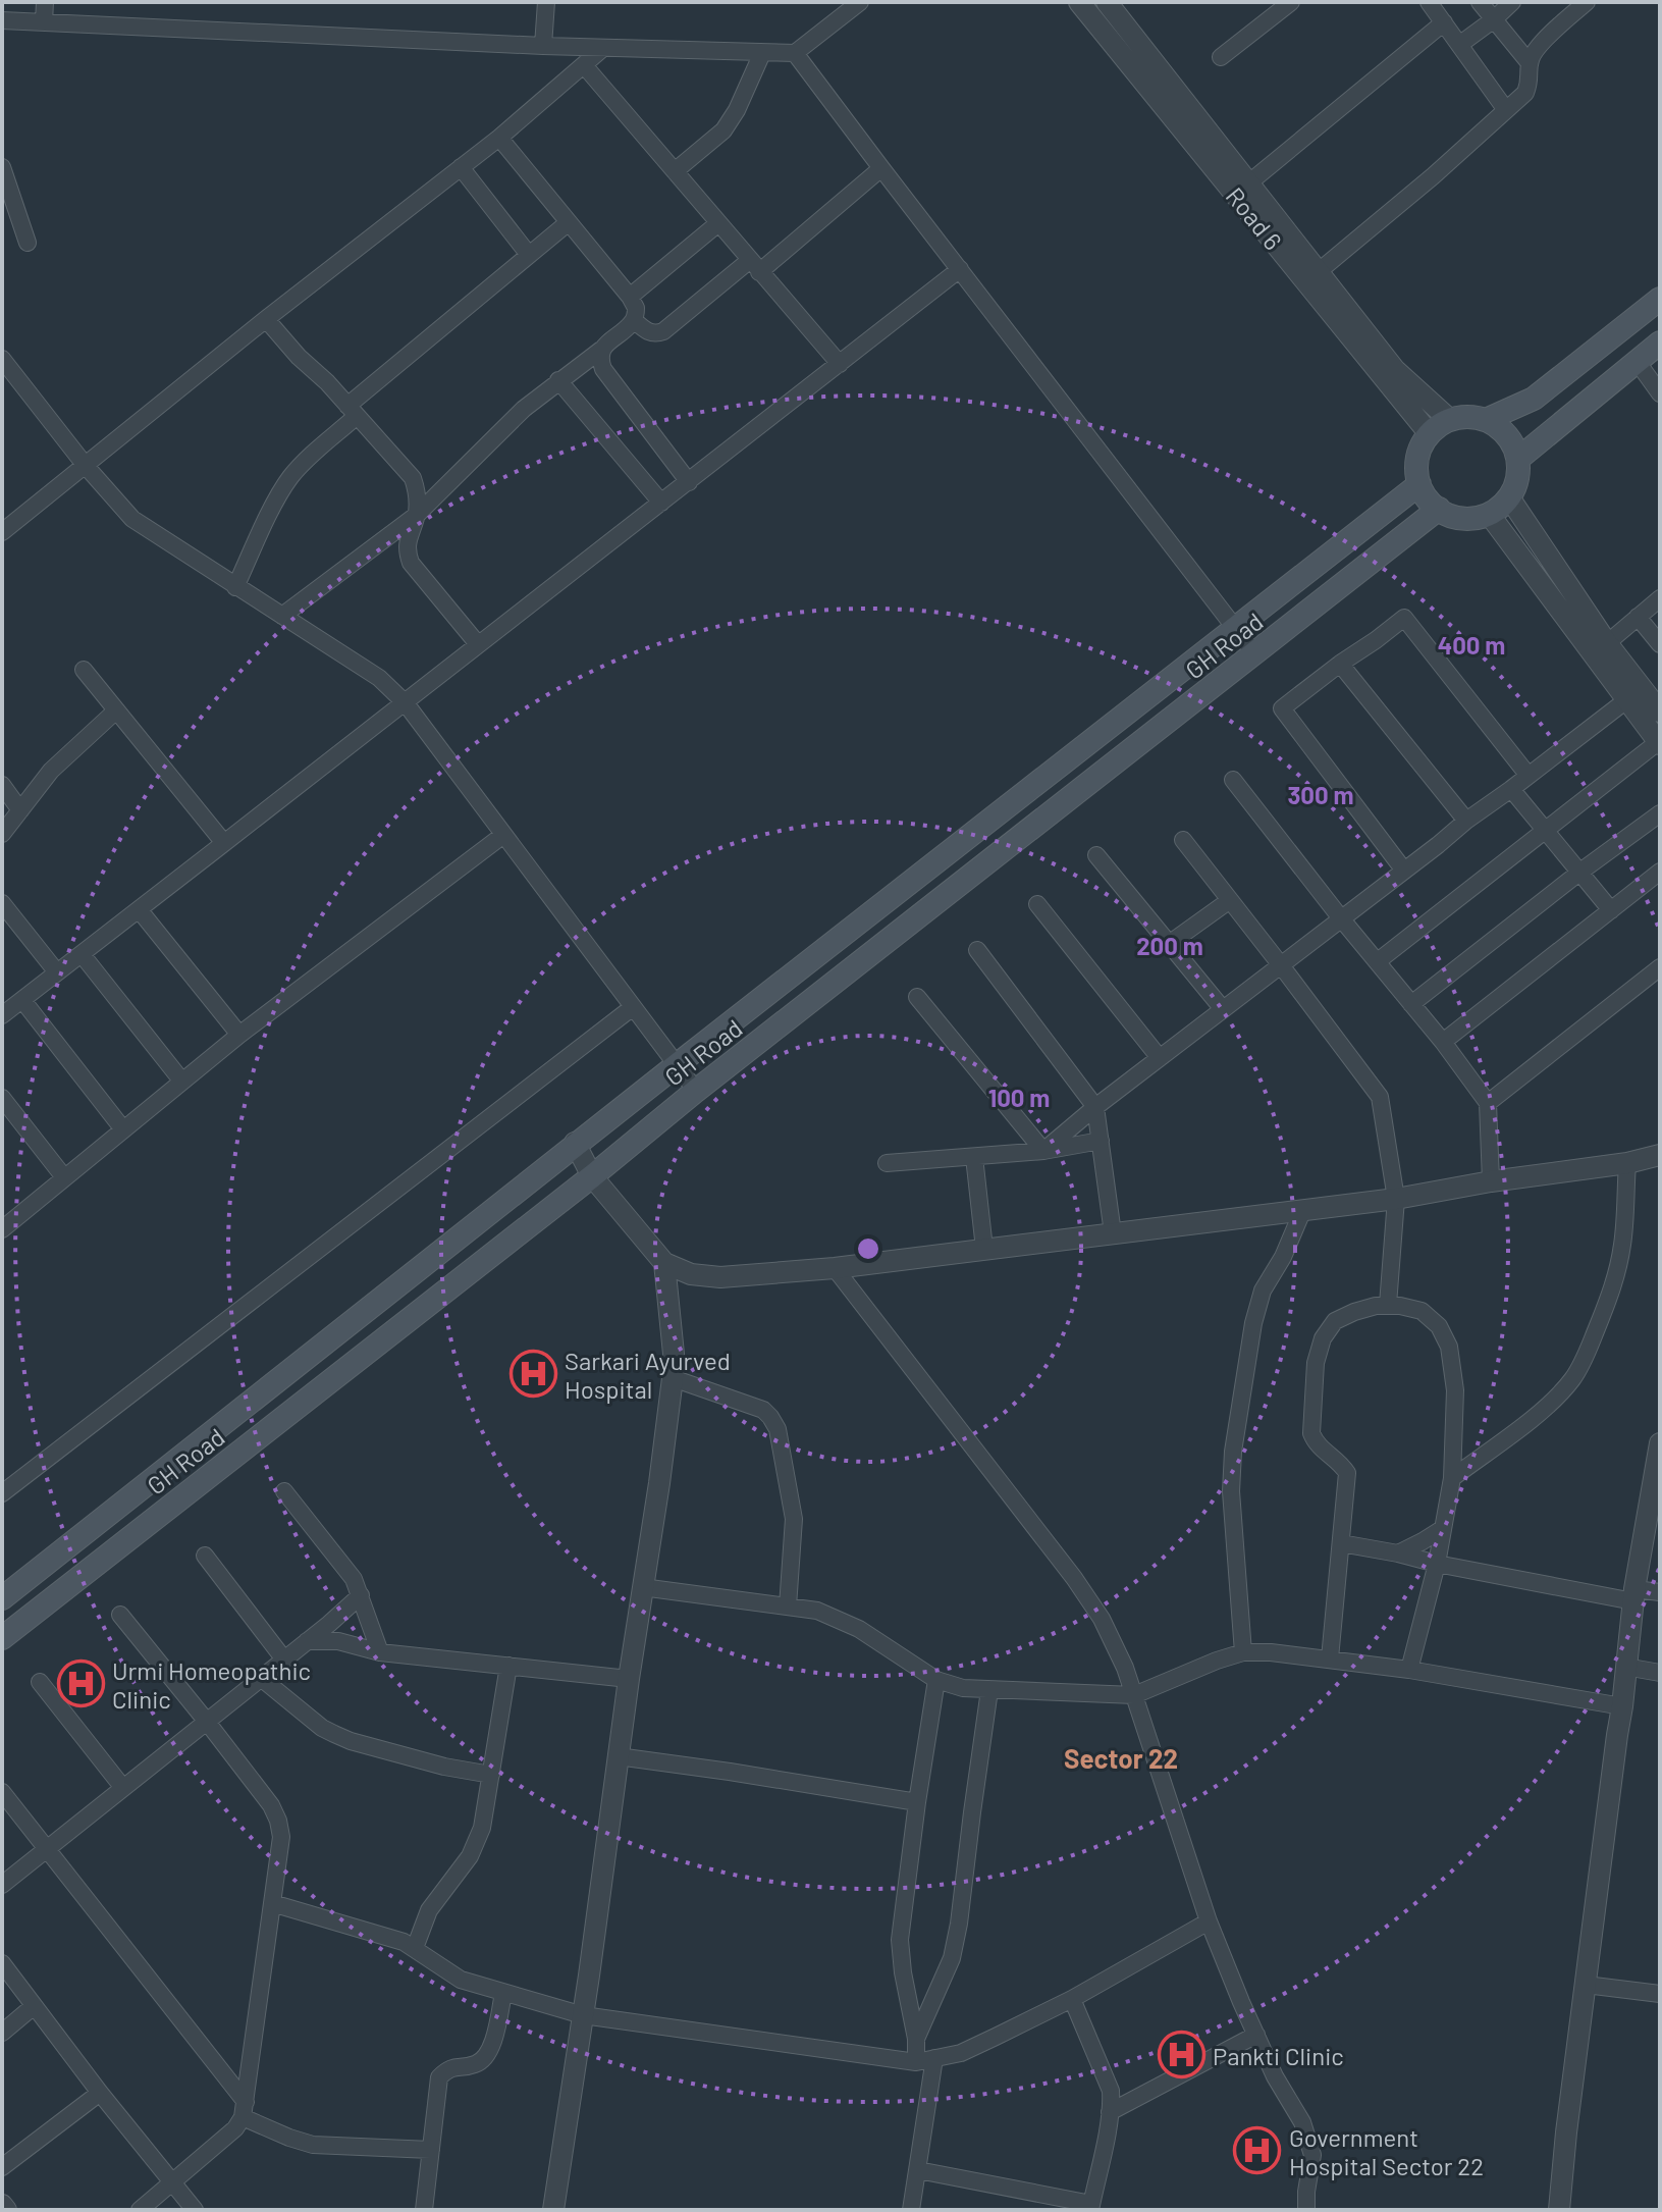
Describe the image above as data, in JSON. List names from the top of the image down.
{
  "streets": {
    "main road": ["GH Road"],
    "street": ["Road 6"]
  },
  "crossings": [
    ["Road 6", "GH Road"]
  ],
  "districts": ["Sector 22"],
  "places": {
    "hospital": [
      "Sarkari Ayurved Hospital",
      "Urmi Homeopathic Clinic",
      "Pankti Clinic",
      "Government Hospital Sector 22"
    ]
  },
  "rings": [
    "400 m",
    "300 m",
    "200 m",
    "100 m"
  ]
}
